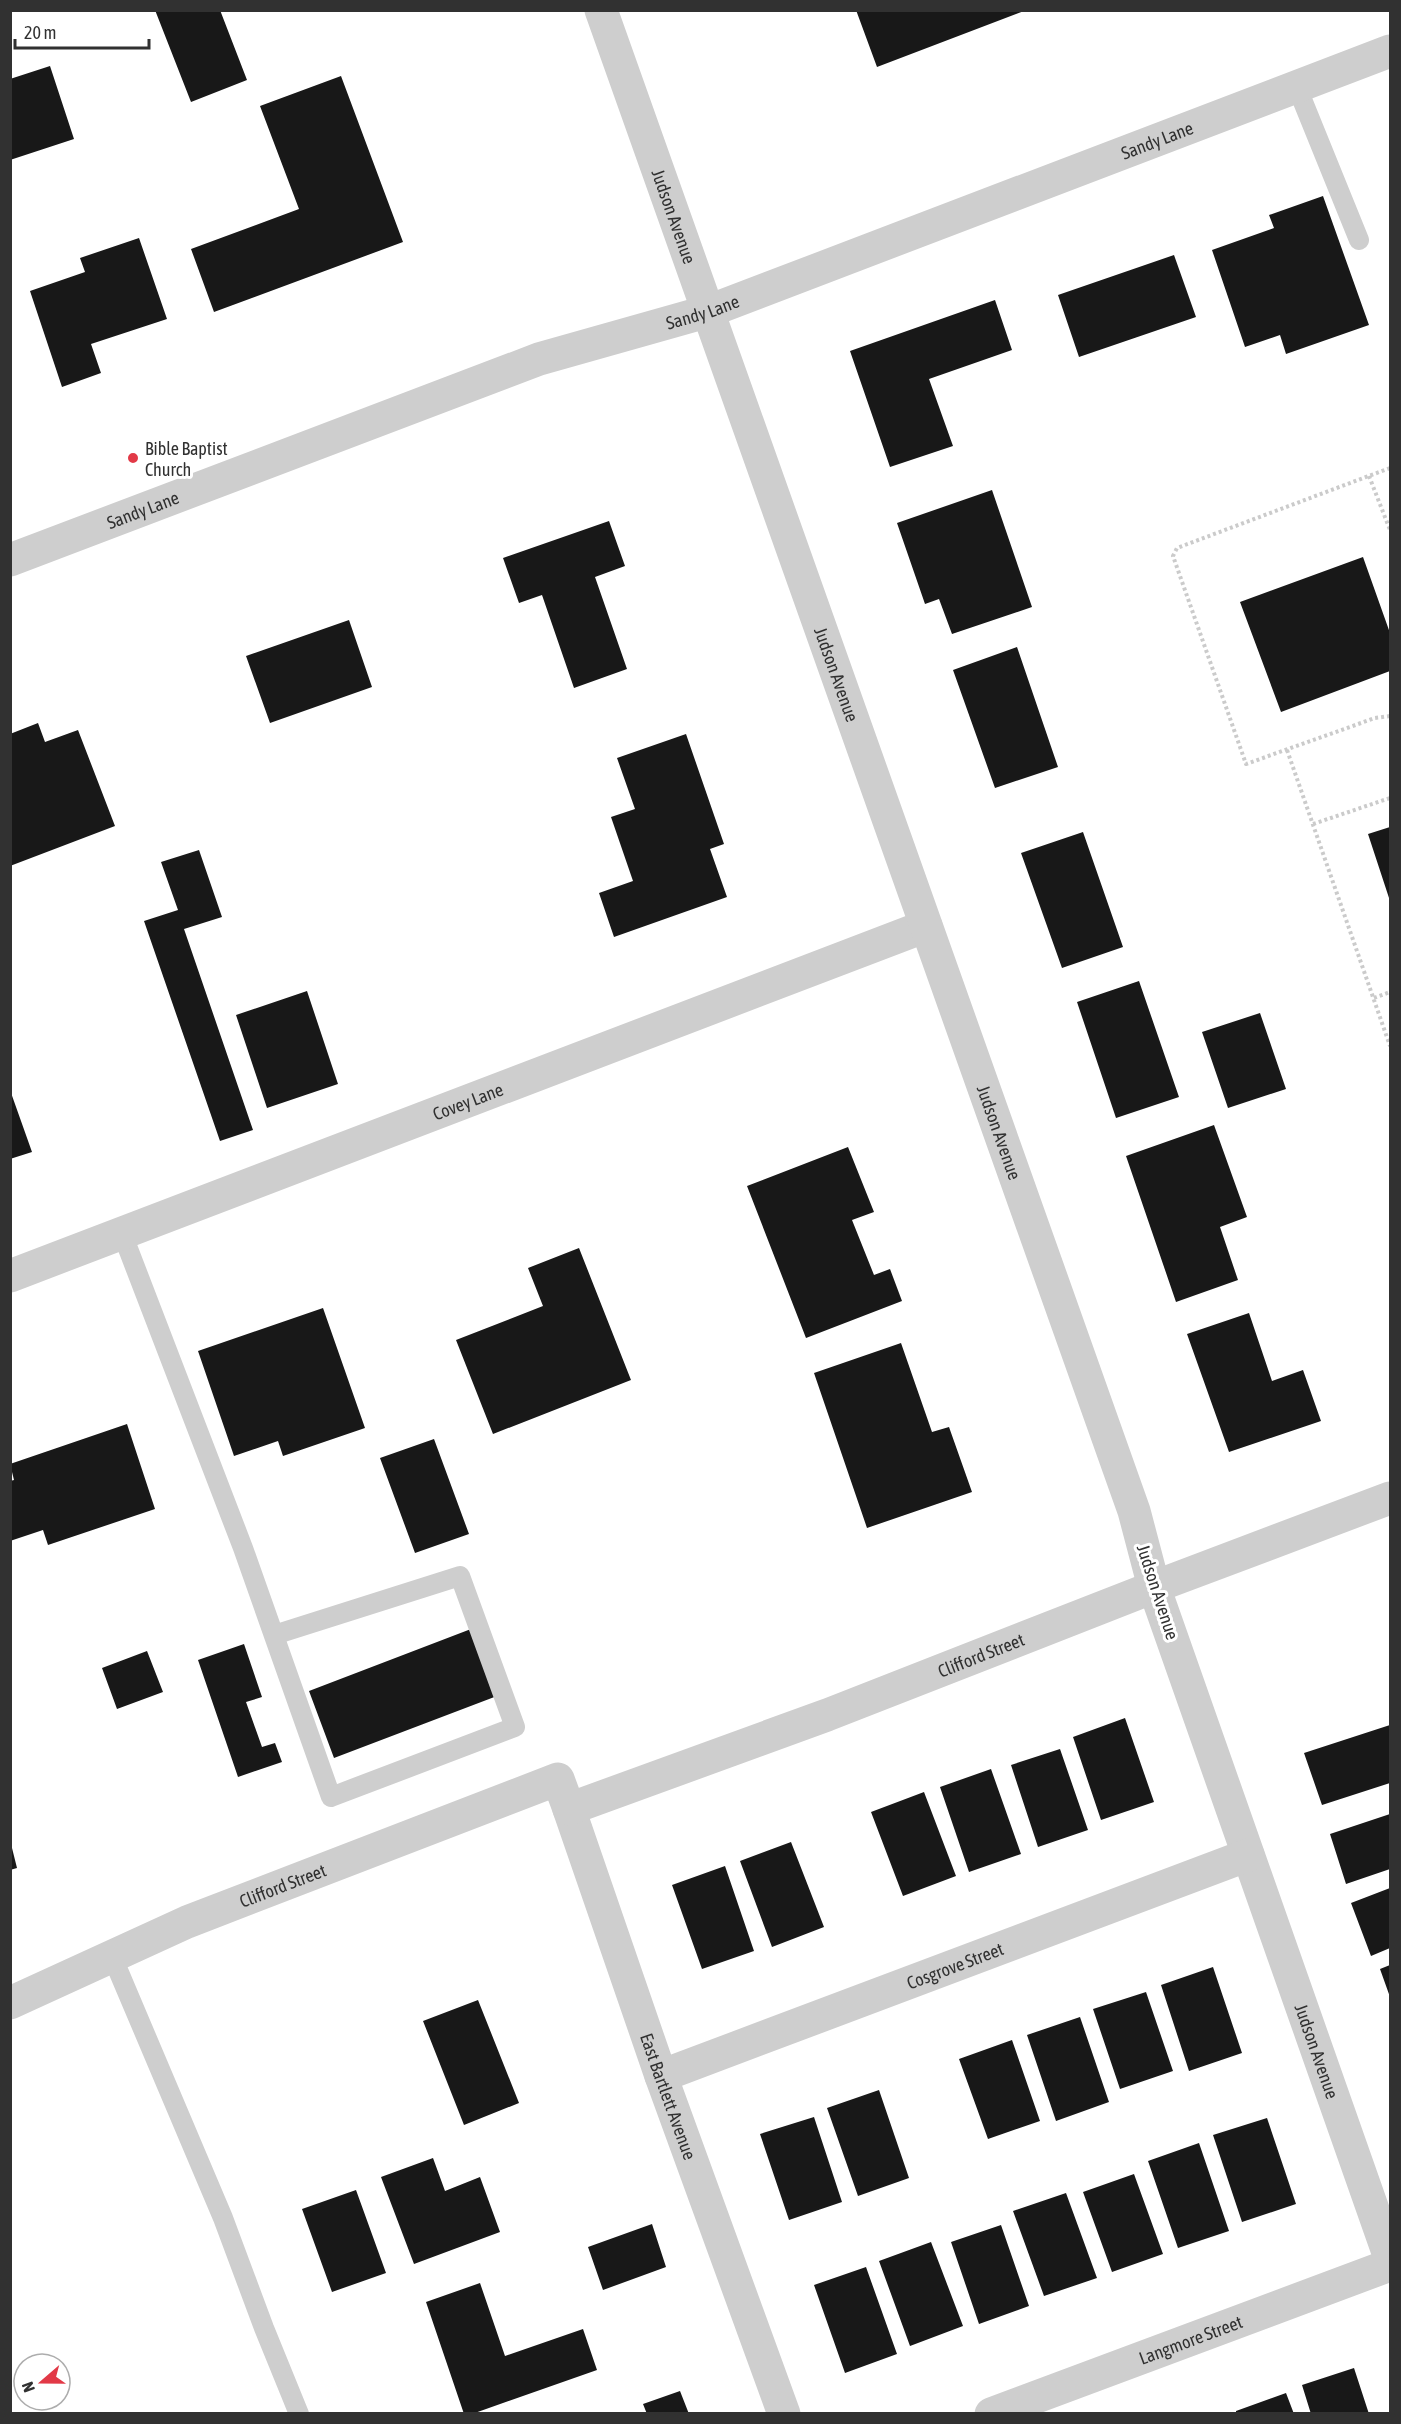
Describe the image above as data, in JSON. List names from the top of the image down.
{
  "streets": {
    "street": [
      "Sandy Lane",
      "Judson Avenue",
      "Covey Lane",
      "Clifford Street",
      "Cosgrove Street",
      "East Bartlett Avenue",
      "Langmore Street"
    ]
  },
  "crossings": [
    ["Sandy Lane", "Judson Avenue"],
    ["Judson Avenue", "Covey Lane"],
    ["Judson Avenue", "Clifford Street"],
    ["Judson Avenue", "Cosgrove Street"],
    ["Clifford Street", "East Bartlett Avenue"],
    ["Cosgrove Street", "East Bartlett Avenue"]
  ],
  "places": ["Bible Baptist Church"],
  "scale_bar": "20 m",
  "north": "left"
}
